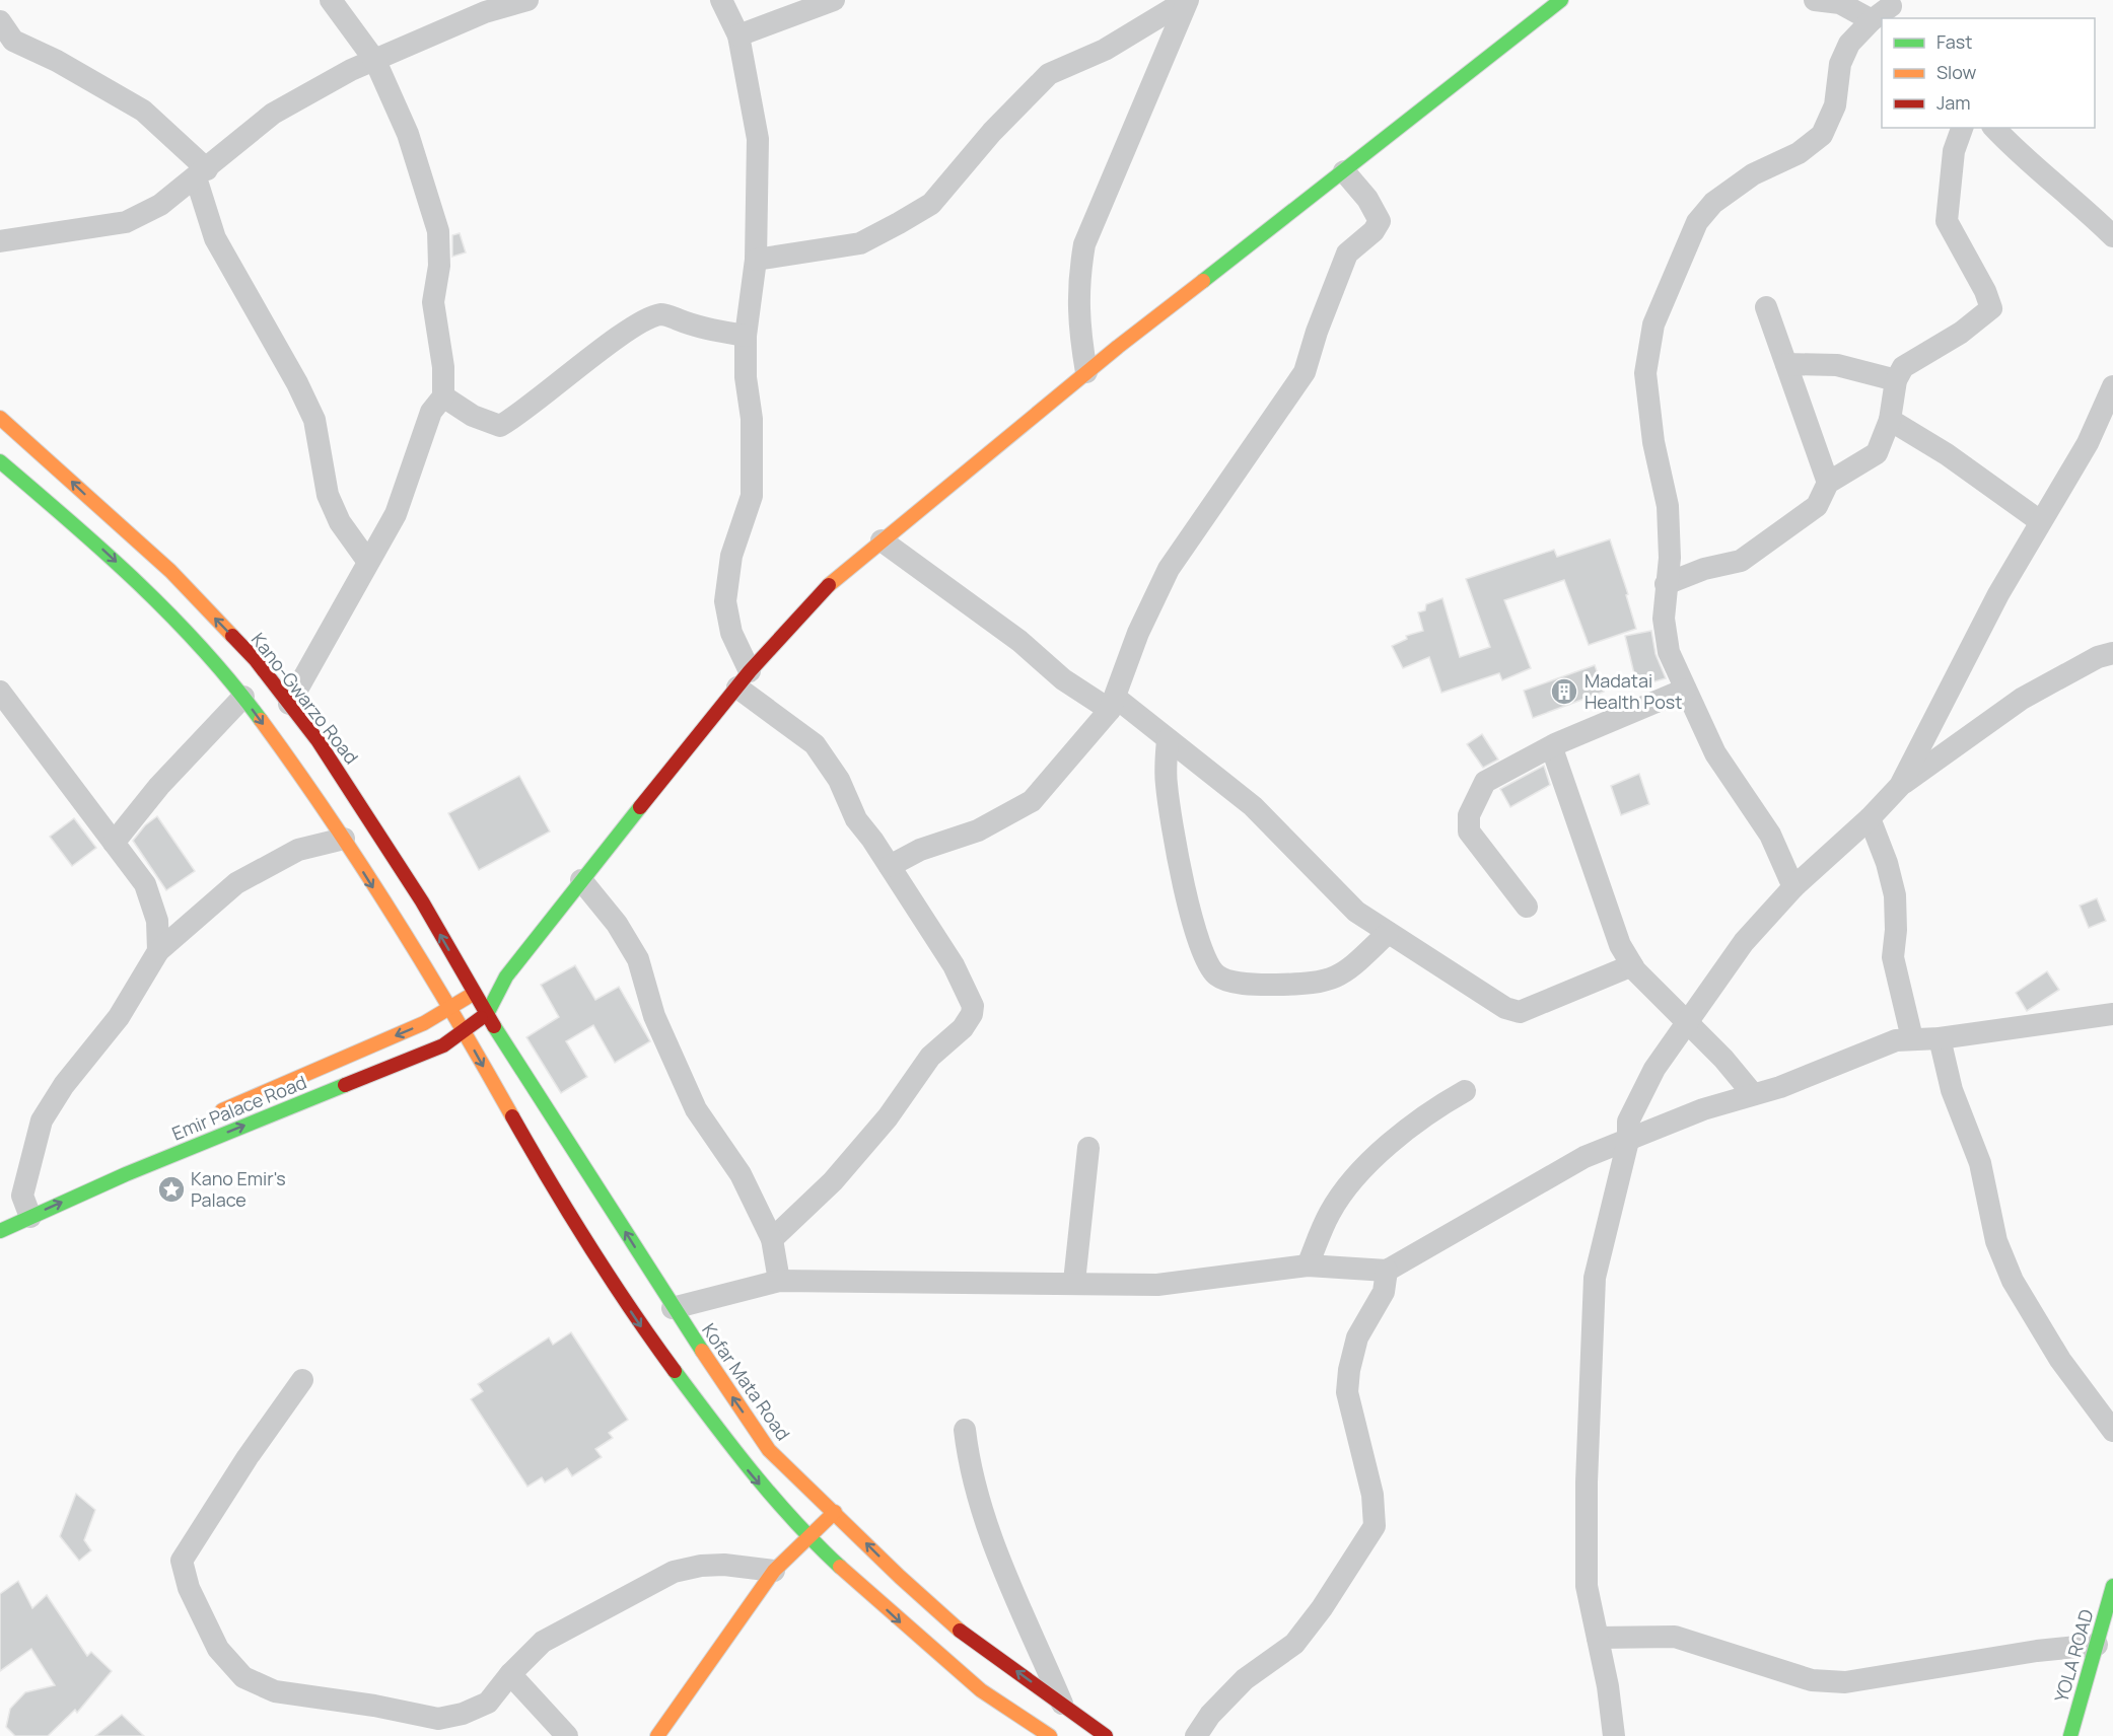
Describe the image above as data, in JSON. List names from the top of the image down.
{
  "streets": {
    "main road": [
      "Kano-Gwarzo Road",
      "Emir Palace Road",
      "Kofar Mata Road",
      "YOLA ROAD"
    ]
  },
  "crossings": [
    ["Kano-Gwarzo Road", "Emir Palace Road"],
    ["Kano-Gwarzo Road", "Kofar Mata Road"],
    ["Emir Palace Road", "Kofar Mata Road"]
  ],
  "places": {
    "building": ["Madatai Health Post"],
    "place": ["Kano Emir's Palace"]
  },
  "legend": ["Fast", "Slow", "Jam"]
}
